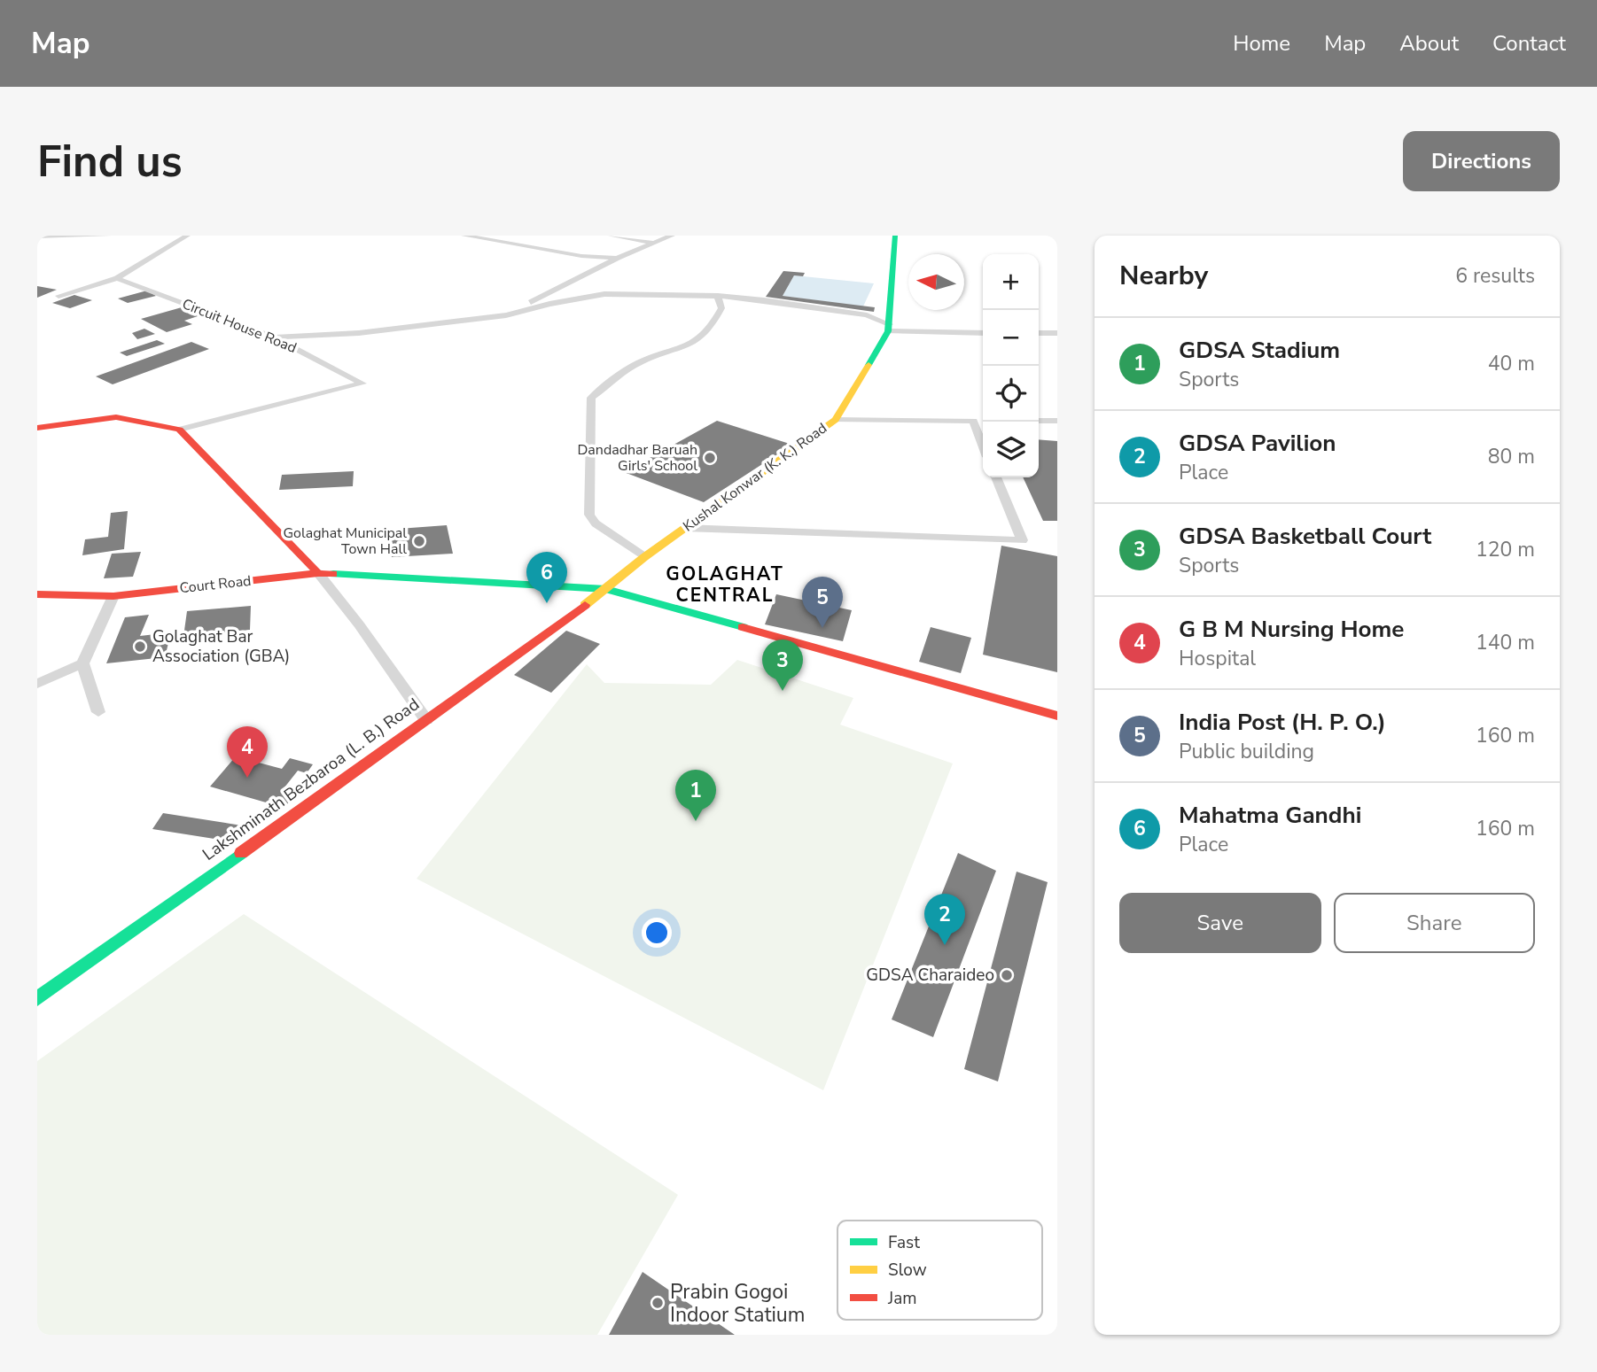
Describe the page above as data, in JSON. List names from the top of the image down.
{
  "streets": {
    "main road": ["Kushal Konwar (K. K.) Road", "Court Road", "Lakshminath Bezbaroa (L. B.) Road"],
    "street": ["Circuit House Road"]
  },
  "crossings": [
    ["Kushal Konwar (K. K.) Road", "Court Road"],
    ["Kushal Konwar (K. K.) Road", "Lakshminath Bezbaroa (L. B.) Road"],
    ["Court Road", "Lakshminath Bezbaroa (L. B.) Road"]
  ],
  "districts": ["GOLAGHAT CENTRAL"],
  "places": [
    "Dandadhar Baruah Girls' School",
    "Golaghat Municipal Town Hall",
    "Golaghat Bar Association (GBA)",
    "GDSA Charaideo",
    "Prabin Gogoi Indoor Statium"
  ],
  "legend": ["Fast", "Slow", "Jam"],
  "north": "left",
  "page": {
    "header": "Map",
    "nav": [
      "Home",
      "Map",
      "About",
      "Contact"
    ],
    "buttons": [
      "Directions",
      ["Save", "Share"]
    ],
    "title": "Find us",
    "heading": ["Nearby", "6 results"],
    "map_buttons": ["+", "−"],
    "list": [
      {
        "mark": "1",
        "name": "GDSA Stadium",
        "note": "Sports",
        "value": "40 m"
      },
      {
        "mark": "2",
        "name": "GDSA Pavilion",
        "note": "Place",
        "value": "80 m"
      },
      {
        "mark": "3",
        "name": "GDSA Basketball Court",
        "note": "Sports",
        "value": "120 m"
      },
      {
        "mark": "4",
        "name": "G B M Nursing Home",
        "note": "Hospital",
        "value": "140 m"
      },
      {
        "mark": "5",
        "name": "India Post (H. P. O.)",
        "note": "Public building",
        "value": "160 m"
      },
      {
        "mark": "6",
        "name": "Mahatma Gandhi",
        "note": "Place",
        "value": "160 m"
      }
    ],
    "pins": [
      "6",
      "5",
      "3",
      "4",
      "1",
      "2"
    ]
  }
}
